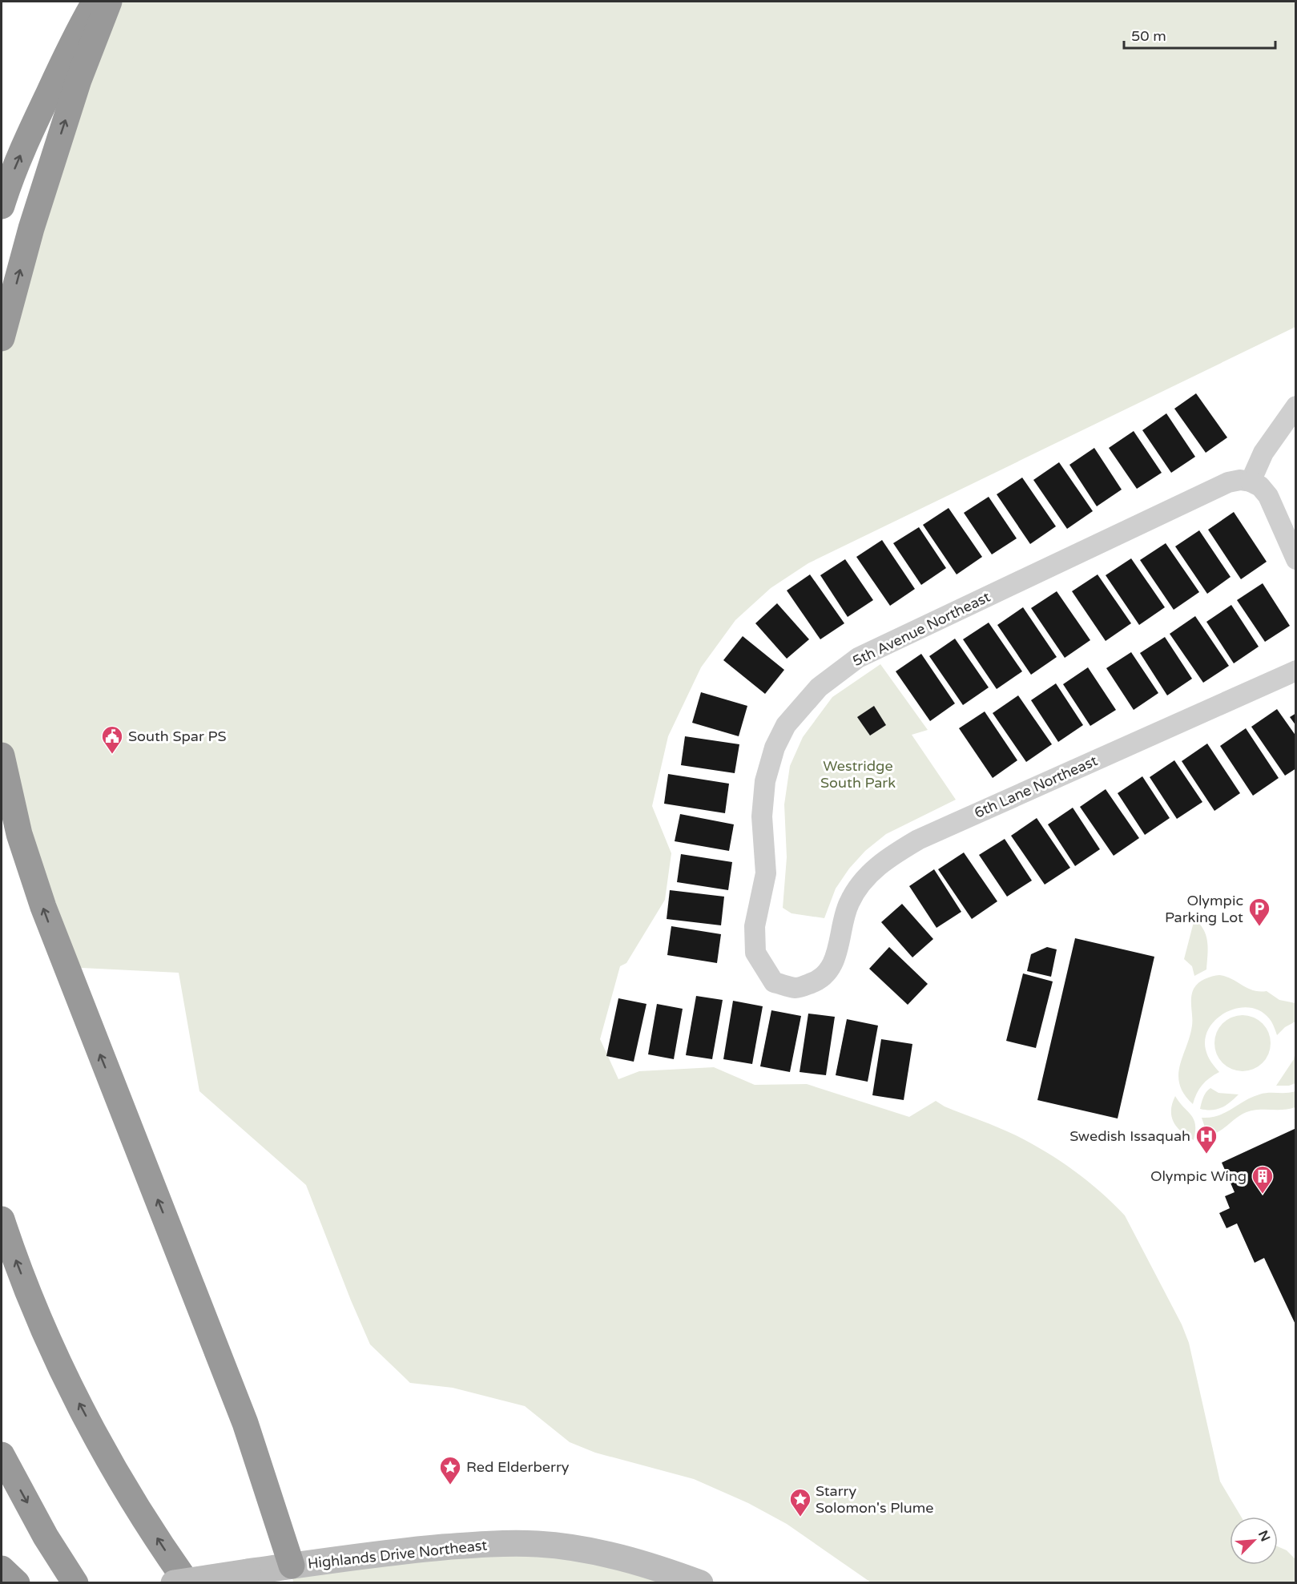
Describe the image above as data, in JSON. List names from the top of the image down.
{
  "streets": {
    "main road": ["Highlands Drive Northeast"],
    "street": ["5th Avenue Northeast", "6th Lane Northeast"]
  },
  "crossings": [
    ["5th Avenue Northeast", "6th Lane Northeast"]
  ],
  "parks": ["Westridge South Park"],
  "places": {
    "public building": ["South Spar PS"],
    "parking": ["Olympic Parking Lot"],
    "hospital": ["Swedish Issaquah"],
    "building": ["Olympic Wing"],
    "place": ["Red Elderberry", "Starry Solomon's Plume"]
  },
  "scale_bar": "50 m",
  "north": "top right"
}
